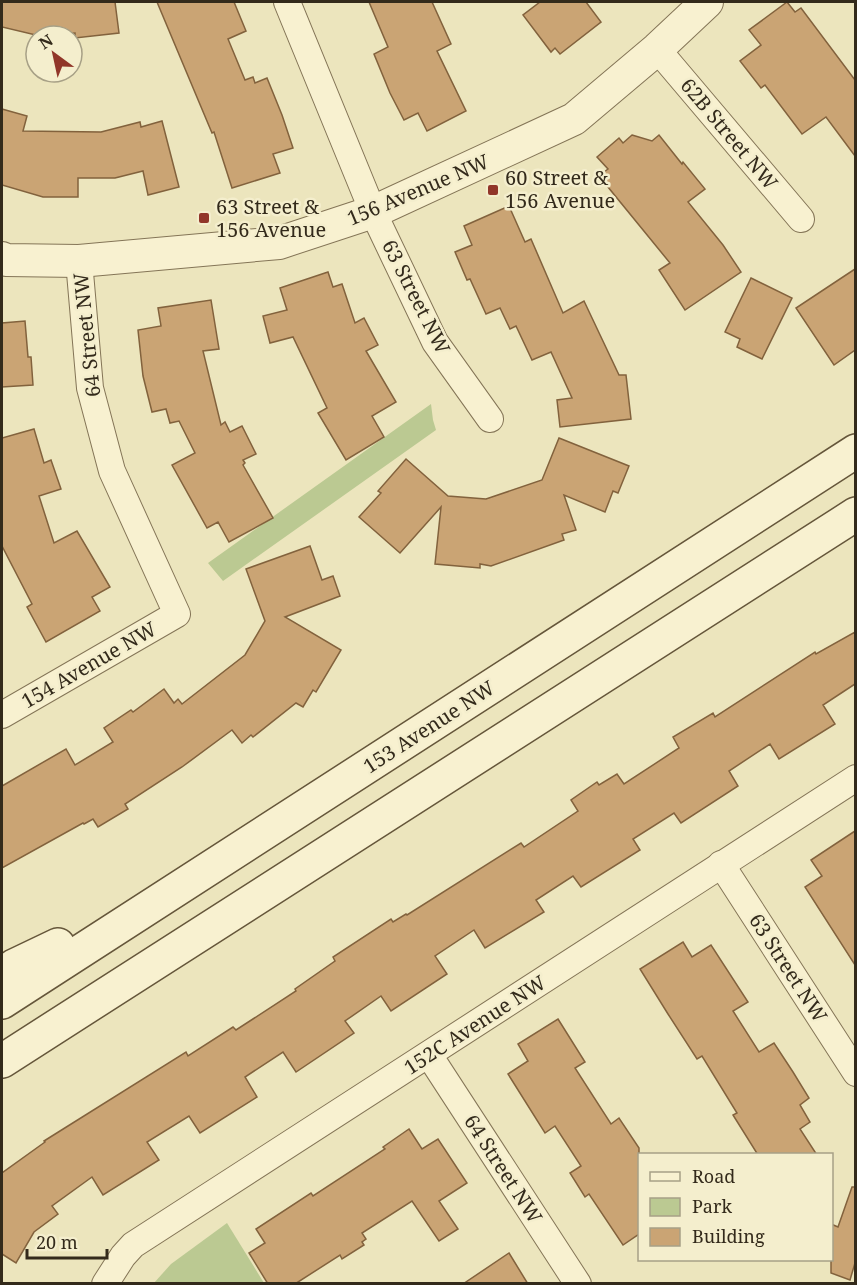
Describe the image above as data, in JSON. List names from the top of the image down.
{
  "streets": {
    "main road": ["153 Avenue NW"],
    "street": [
      "62B Street NW",
      "156 Avenue NW",
      "63 Street NW",
      "64 Street NW",
      "154 Avenue NW",
      "152C Avenue NW"
    ]
  },
  "crossings": [
    ["62B Street NW", "156 Avenue NW"],
    ["156 Avenue NW", "63 Street NW"],
    ["156 Avenue NW", "64 Street NW"],
    ["63 Street NW", "152C Avenue NW"],
    ["64 Street NW", "154 Avenue NW"],
    ["64 Street NW", "152C Avenue NW"]
  ],
  "places": {
    "transit": ["60 Street & 156 Avenue", "63 Street & 156 Avenue"]
  },
  "legend": ["Road", "Park", "Building"],
  "scale_bar": "20 m",
  "north": "top left"
}
